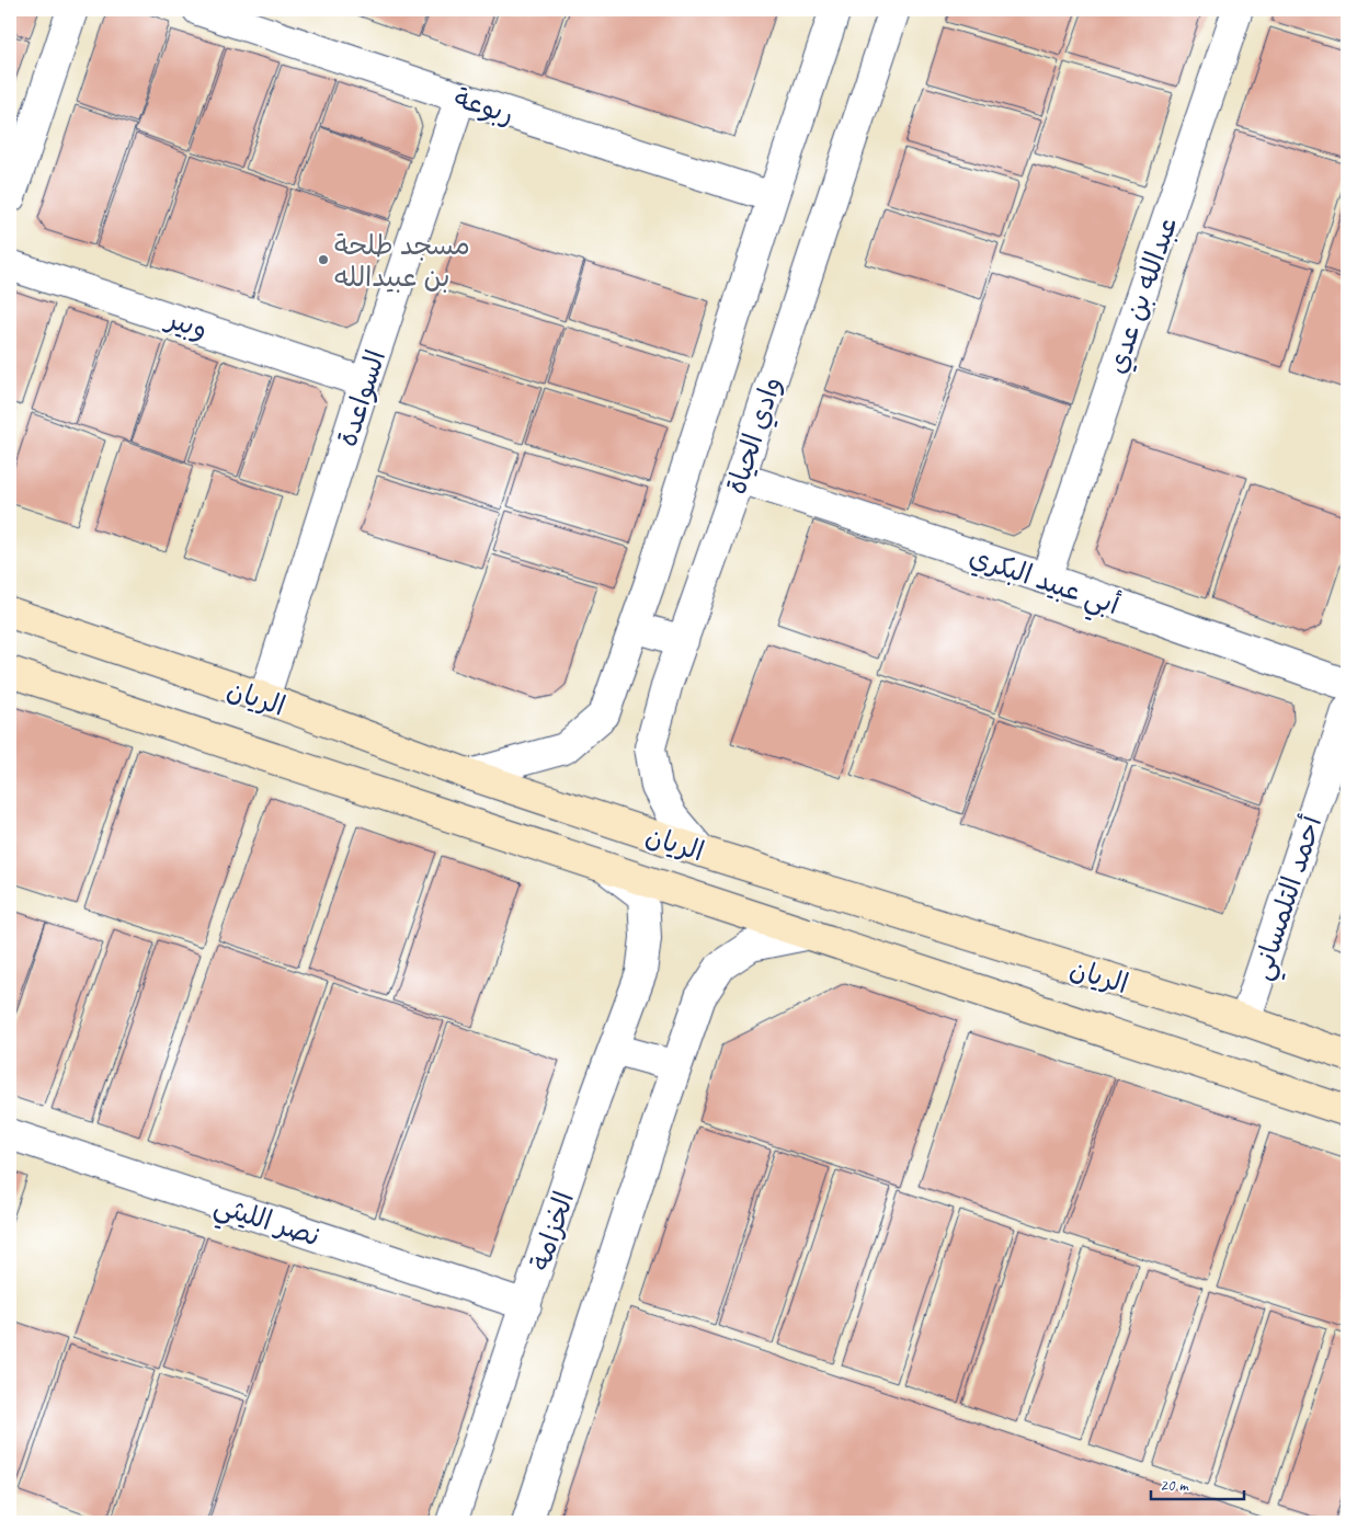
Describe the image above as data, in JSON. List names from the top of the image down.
{
  "streets": {
    "street": [
      "ربوعة",
      "عبدالله بن عدي",
      "وبير",
      "السواعدة",
      "وادي الحياة",
      "أبي عبيد البكري",
      "الريان",
      "أحمد التلمساني",
      "نصر الليثي",
      "الخزامة"
    ]
  },
  "crossings": [
    ["ربوعة", "السواعدة"],
    ["ربوعة", "وادي الحياة"],
    ["عبدالله بن عدي", "أبي عبيد البكري"],
    ["وبير", "السواعدة"],
    ["السواعدة", "الريان"],
    ["وادي الحياة", "أبي عبيد البكري"],
    ["وادي الحياة", "الريان"],
    ["الريان", "أحمد التلمساني"],
    ["الريان", "الخزامة"],
    ["نصر الليثي", "الخزامة"]
  ],
  "places": ["مسجد طلحة بن عبيدالله"],
  "scale_bar": "20 m"
}
